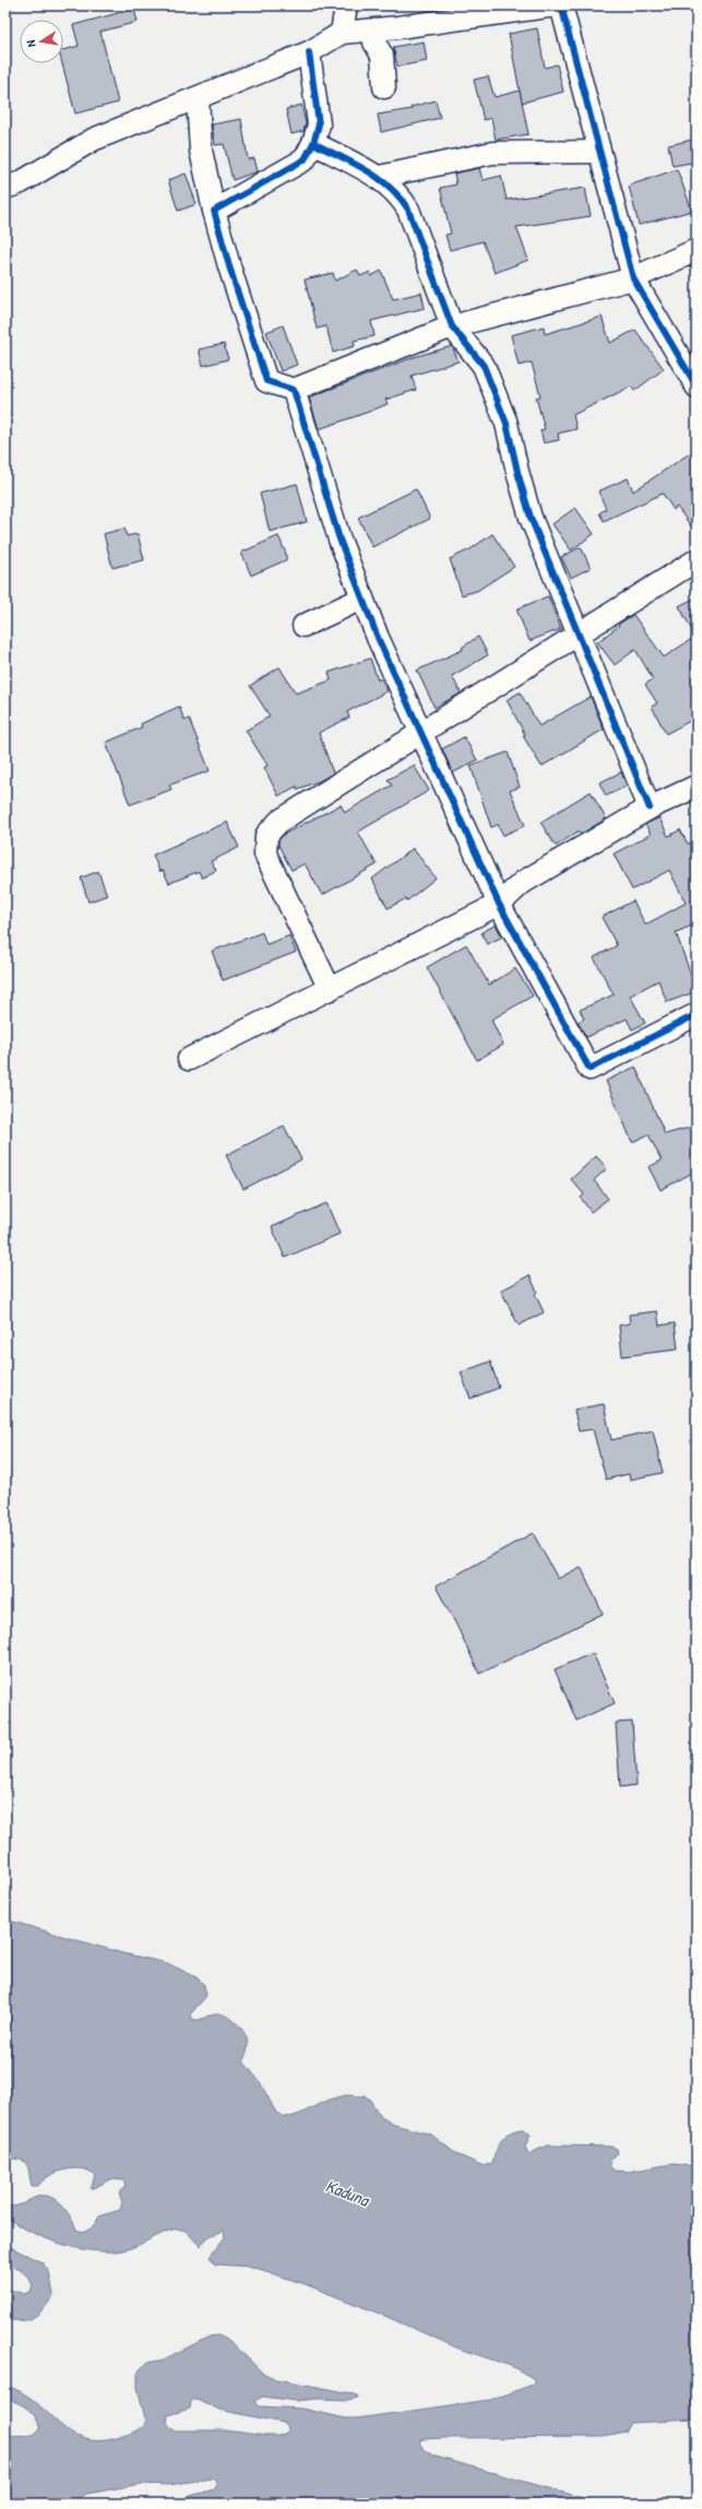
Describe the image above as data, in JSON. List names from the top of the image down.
{
  "water": ["Kaduna"],
  "north": "left"
}
